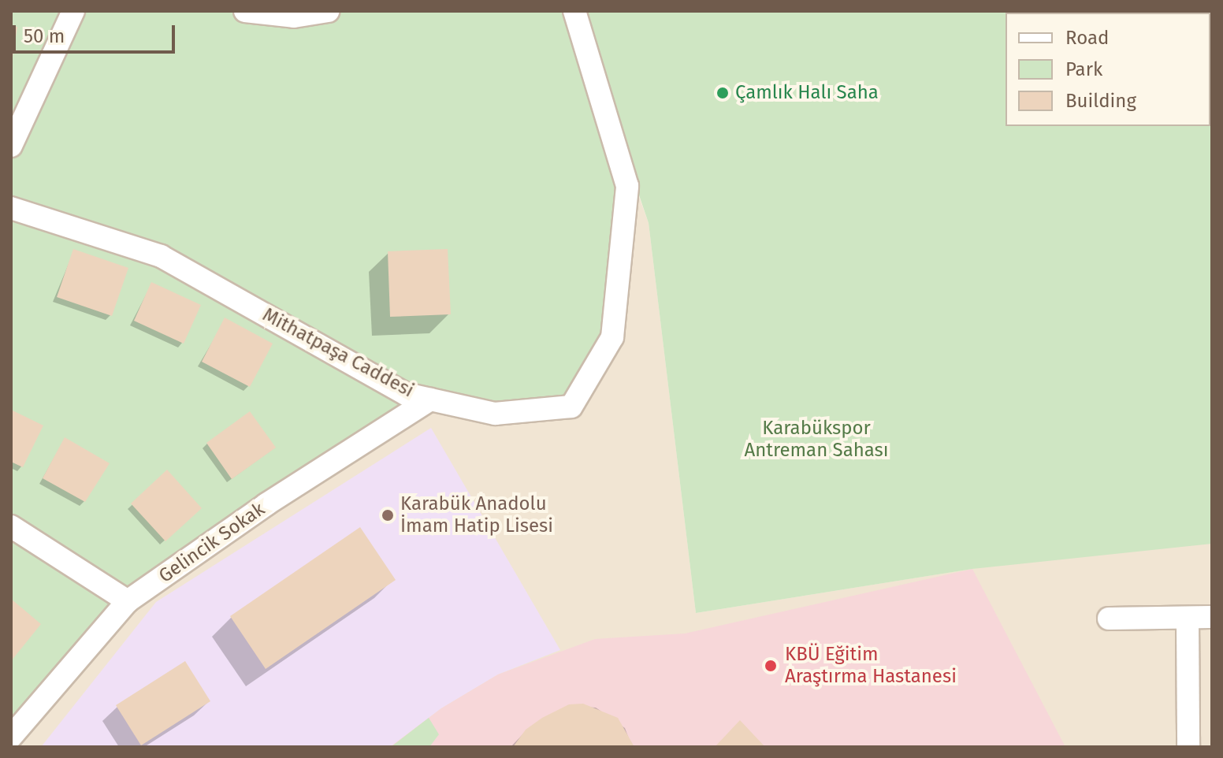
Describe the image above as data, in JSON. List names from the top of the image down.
{
  "streets": {
    "street": ["Mithatpaşa Caddesi", "Gelincik Sokak"]
  },
  "crossings": [
    ["Mithatpaşa Caddesi", "Gelincik Sokak"]
  ],
  "parks": ["Karabükspor Antreman Sahası"],
  "places": ["Çamlık Halı Saha", "Karabük Anadolu İmam Hatip Lisesi", "KBÜ Eğitim Araştırma Hastanesi"],
  "legend": ["Road", "Park", "Building"],
  "scale_bar": "50 m"
}
